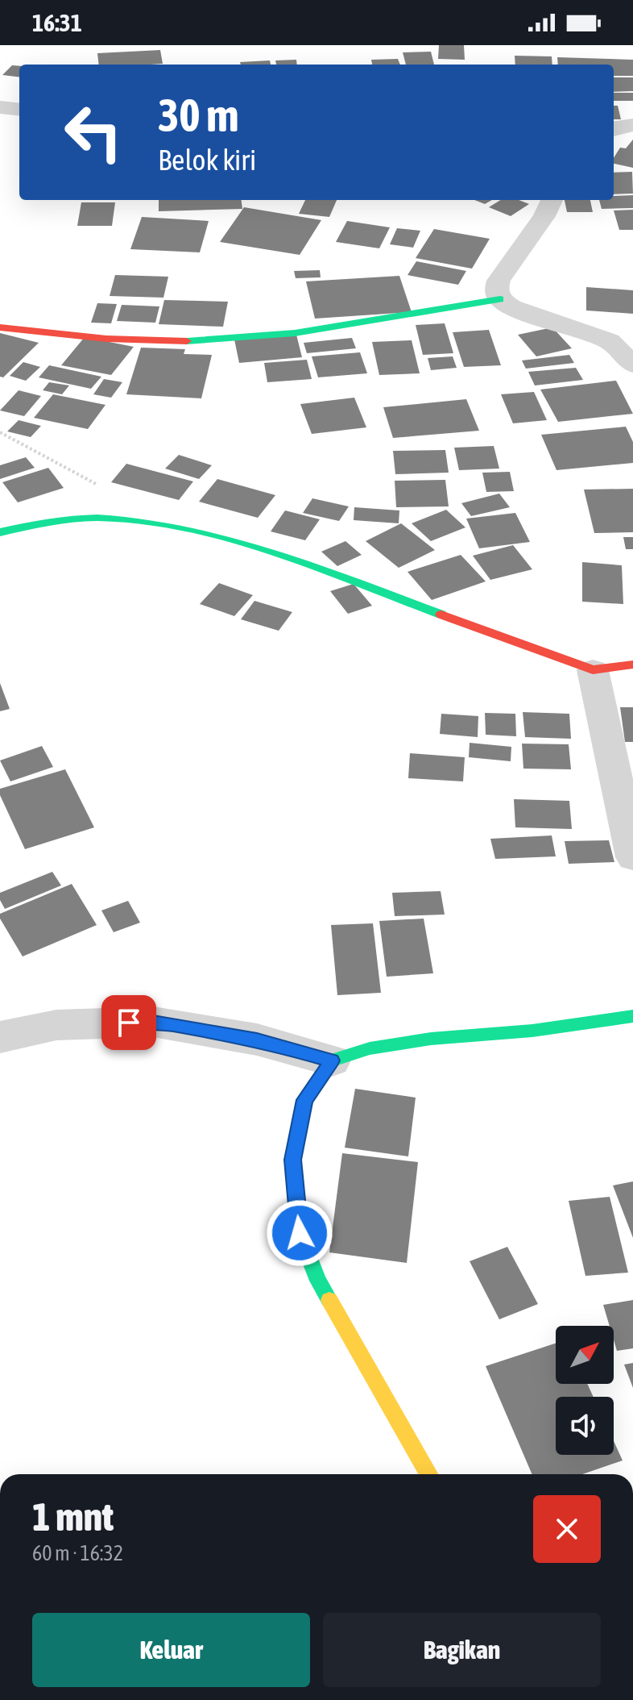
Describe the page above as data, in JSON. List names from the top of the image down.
{
  "north": "top right",
  "page": {
    "status": "16:31",
    "turn": ["30 m", "Belok kiri"],
    "heading": ["1 mnt", "60 m · 16:32"],
    "buttons": ["Keluar", "Bagikan"]
  }
}
